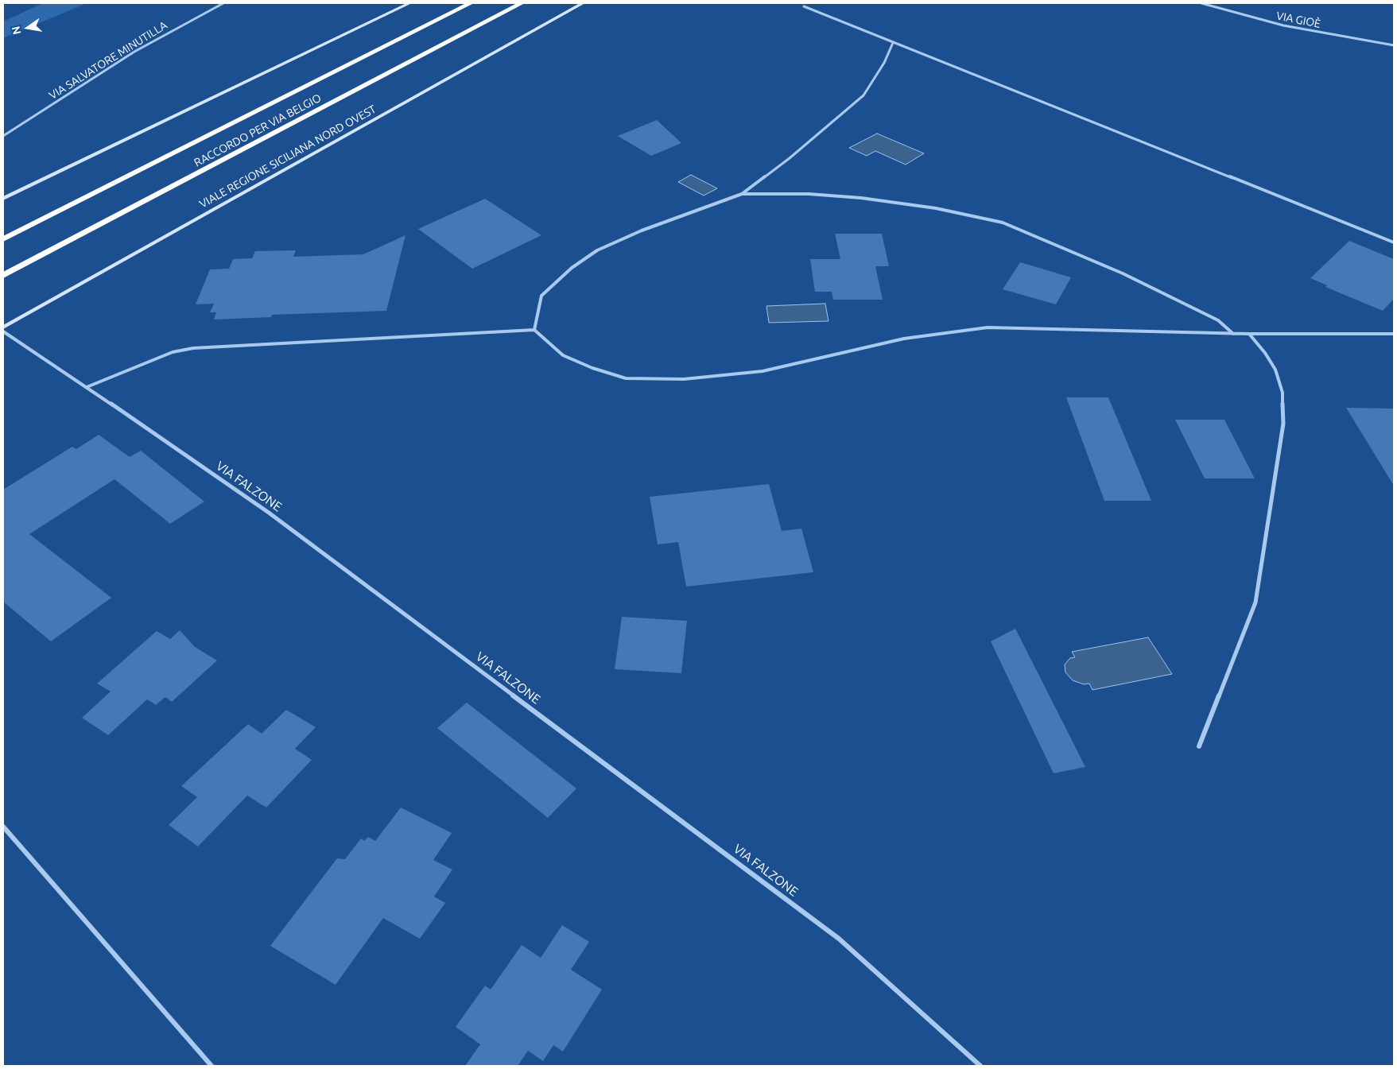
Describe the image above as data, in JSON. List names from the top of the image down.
{
  "streets": {
    "highway": ["RACCORDO PER VIA BELGIO"],
    "street": [
      "VIA GIOÈ",
      "VIA SALVATORE MINUTILLA",
      "VIALE REGIONE SICILIANA NORD OVEST",
      "VIA FALZONE"
    ]
  },
  "north": "left"
}
